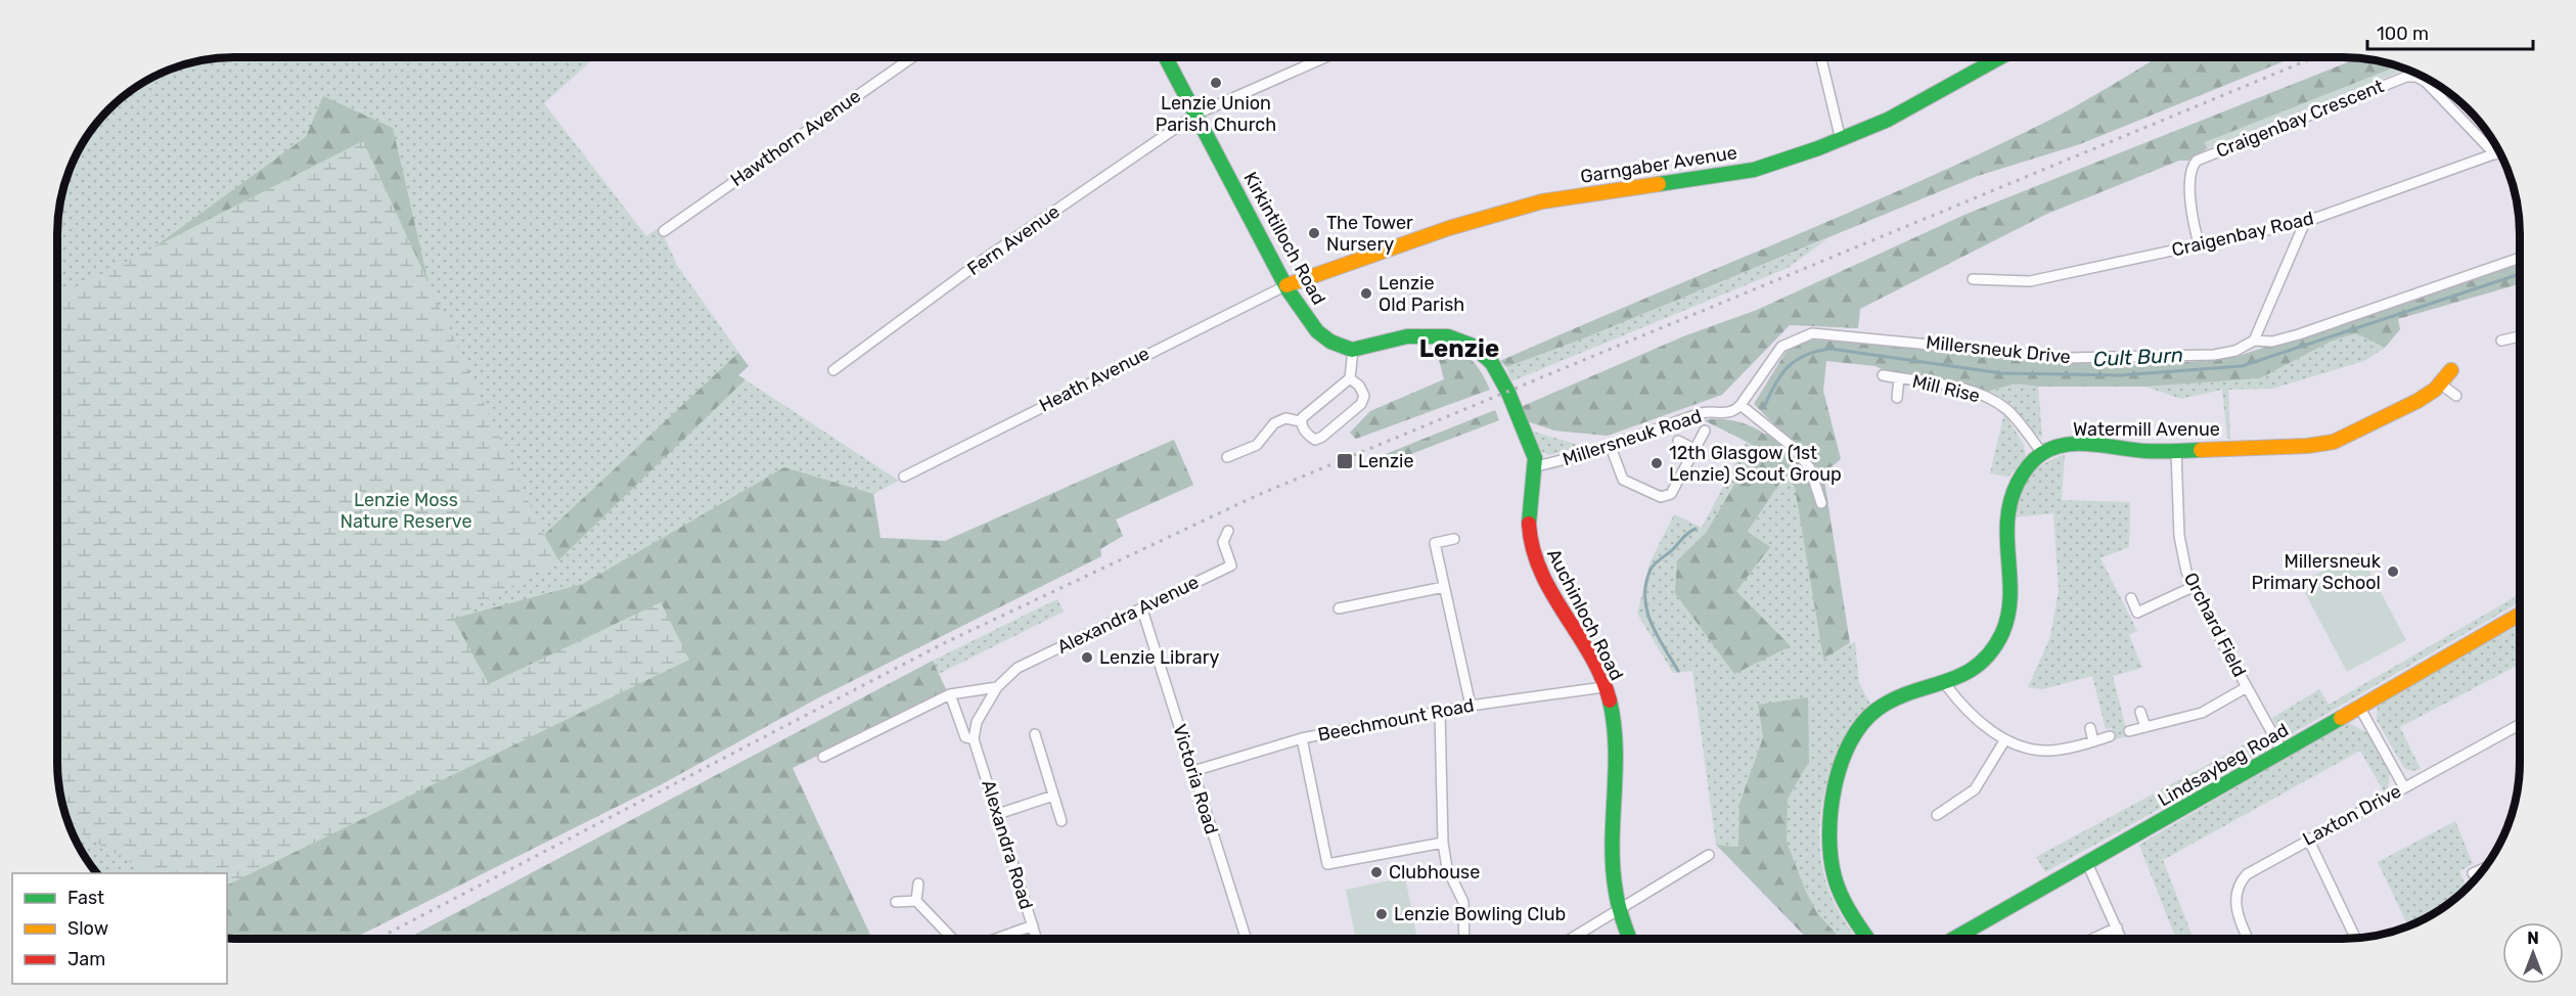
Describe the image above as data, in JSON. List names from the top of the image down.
{
  "streets": {
    "main road": [
      "Garngaber Avenue",
      "Kirkintilloch Road",
      "Watermill Avenue",
      "Auchinloch Road",
      "Lindsaybeg Road"
    ],
    "street": [
      "Craigenbay Crescent",
      "Hawthorn Avenue",
      "Craigenbay Road",
      "Fern Avenue",
      "Millersneuk Drive",
      "Heath Avenue",
      "Mill Rise",
      "Millersneuk Road",
      "Alexandra Avenue",
      "Orchard Field",
      "Beechmount Road",
      "Victoria Road",
      "Laxton Drive",
      "Alexandra Road"
    ]
  },
  "crossings": [
    ["Craigenbay Crescent", "Craigenbay Road"],
    ["Garngaber Avenue", "Kirkintilloch Road"],
    ["Garngaber Avenue", "Heath Avenue"],
    ["Kirkintilloch Road", "Fern Avenue"],
    ["Kirkintilloch Road", "Heath Avenue"],
    ["Millersneuk Drive", "Millersneuk Road"],
    ["Mill Rise", "Watermill Avenue"],
    ["Watermill Avenue", "Orchard Field"],
    ["Millersneuk Road", "Auchinloch Road"],
    ["Alexandra Avenue", "Victoria Road"],
    ["Alexandra Avenue", "Alexandra Road"],
    ["Auchinloch Road", "Beechmount Road"],
    ["Orchard Field", "Lindsaybeg Road"],
    ["Beechmount Road", "Victoria Road"]
  ],
  "districts": ["Lenzie"],
  "water": ["Cult Burn"],
  "parks": ["Lenzie Moss Nature Reserve"],
  "places": {
    "other": [
      "Lenzie Union Parish Church",
      "The Tower Nursery",
      "Lenzie Old Parish",
      "12th Glasgow (1st Lenzie) Scout Group",
      "Millersneuk Primary School",
      "Lenzie Library",
      "Clubhouse",
      "Lenzie Bowling Club"
    ],
    "transit": ["Lenzie"]
  },
  "legend": ["Fast", "Slow", "Jam"],
  "scale_bar": "100 m",
  "north": "top"
}
